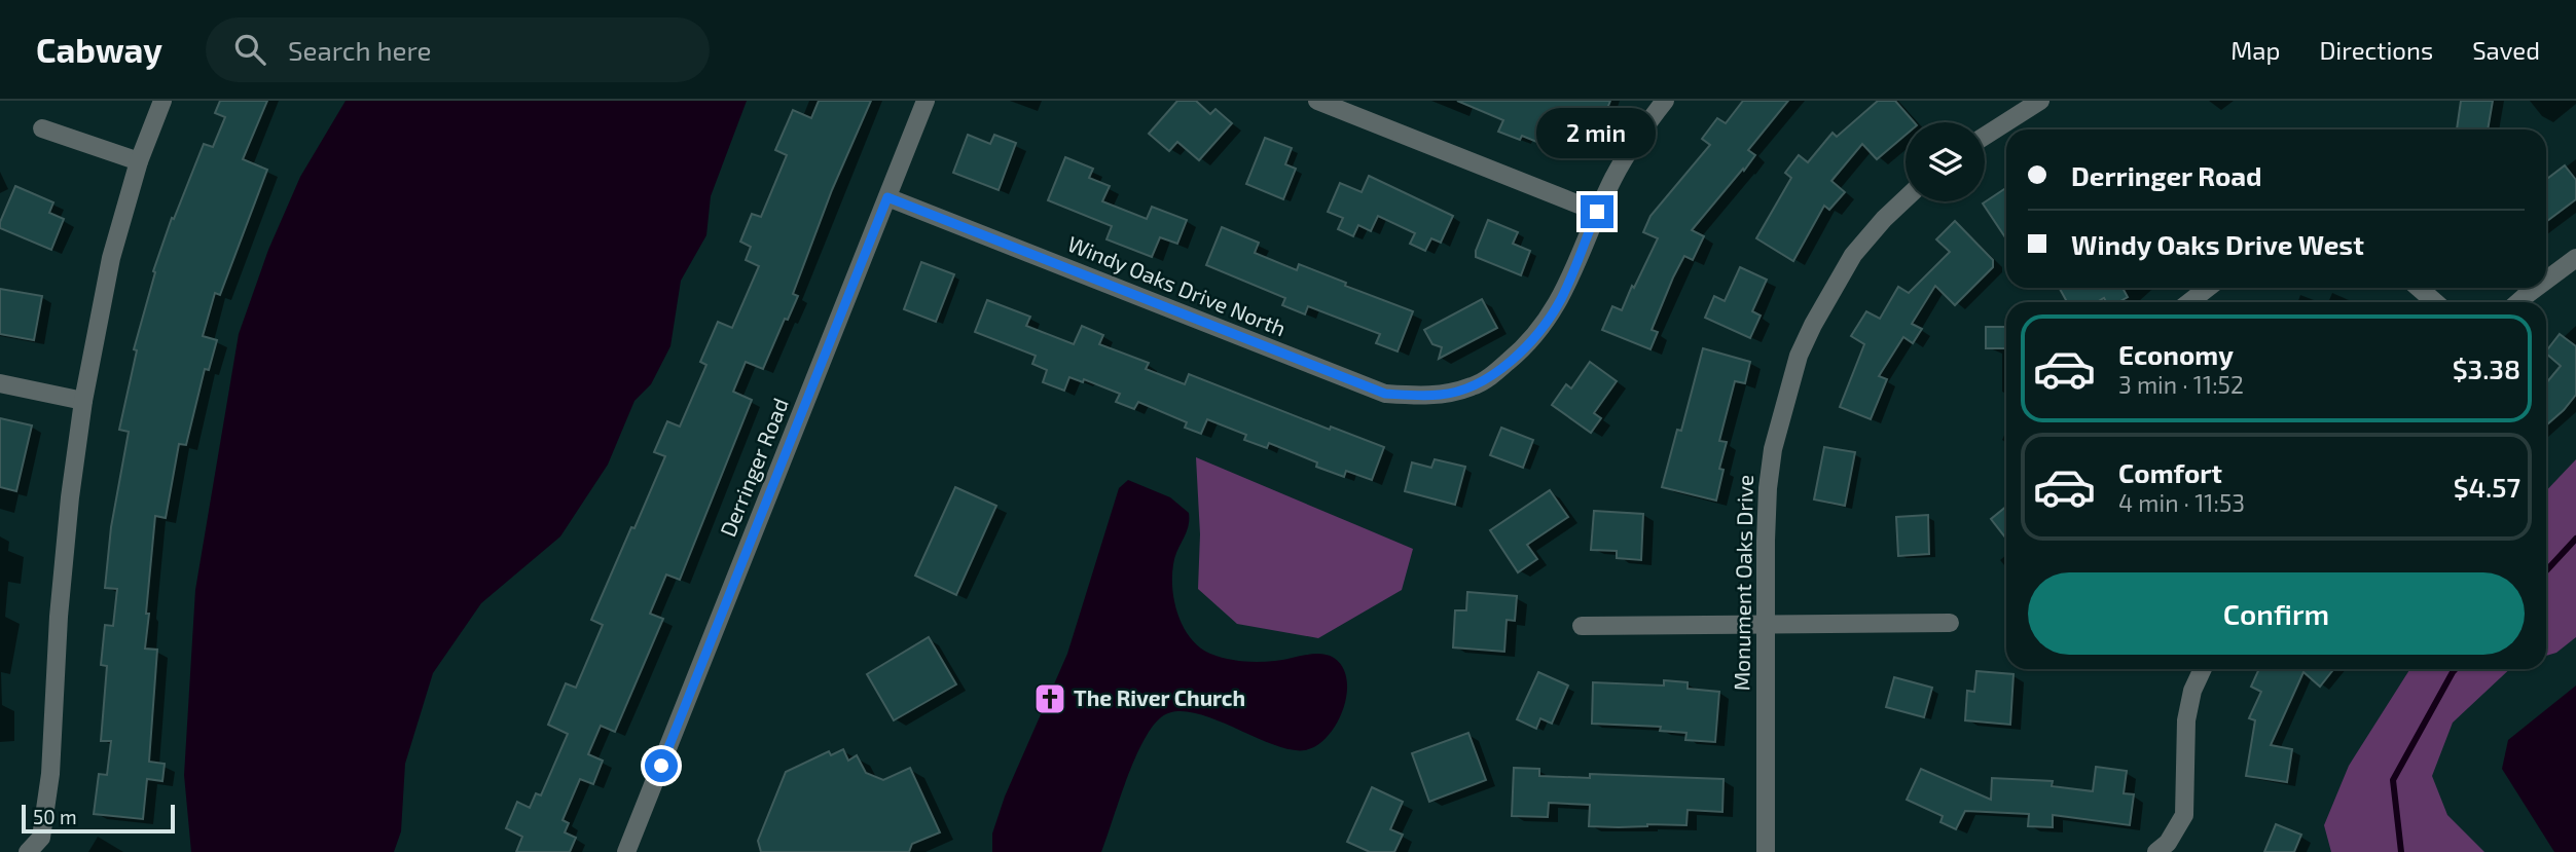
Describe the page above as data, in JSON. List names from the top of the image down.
{
  "streets": {
    "street": ["Windy Oaks Drive North", "Derringer Road", "Monument Oaks Drive"]
  },
  "crossings": [
    ["Windy Oaks Drive North", "Derringer Road"]
  ],
  "places": {
    "church": ["The River Church"]
  },
  "scale_bar": "50 m",
  "page": {
    "header": "Cabway",
    "search": "Search here",
    "nav": ["Map", "Directions", "Saved"],
    "bubble": "2 min",
    "banner": ["Derringer Road", "Windy Oaks Drive West"],
    "list": [
      {
        "name": "Economy",
        "note": "3 min · 11:52",
        "value": "$3.38"
      },
      {
        "name": "Comfort",
        "note": "4 min · 11:53",
        "value": "$4.57"
      }
    ],
    "buttons": "Confirm",
    "scale": "50 m"
  }
}
